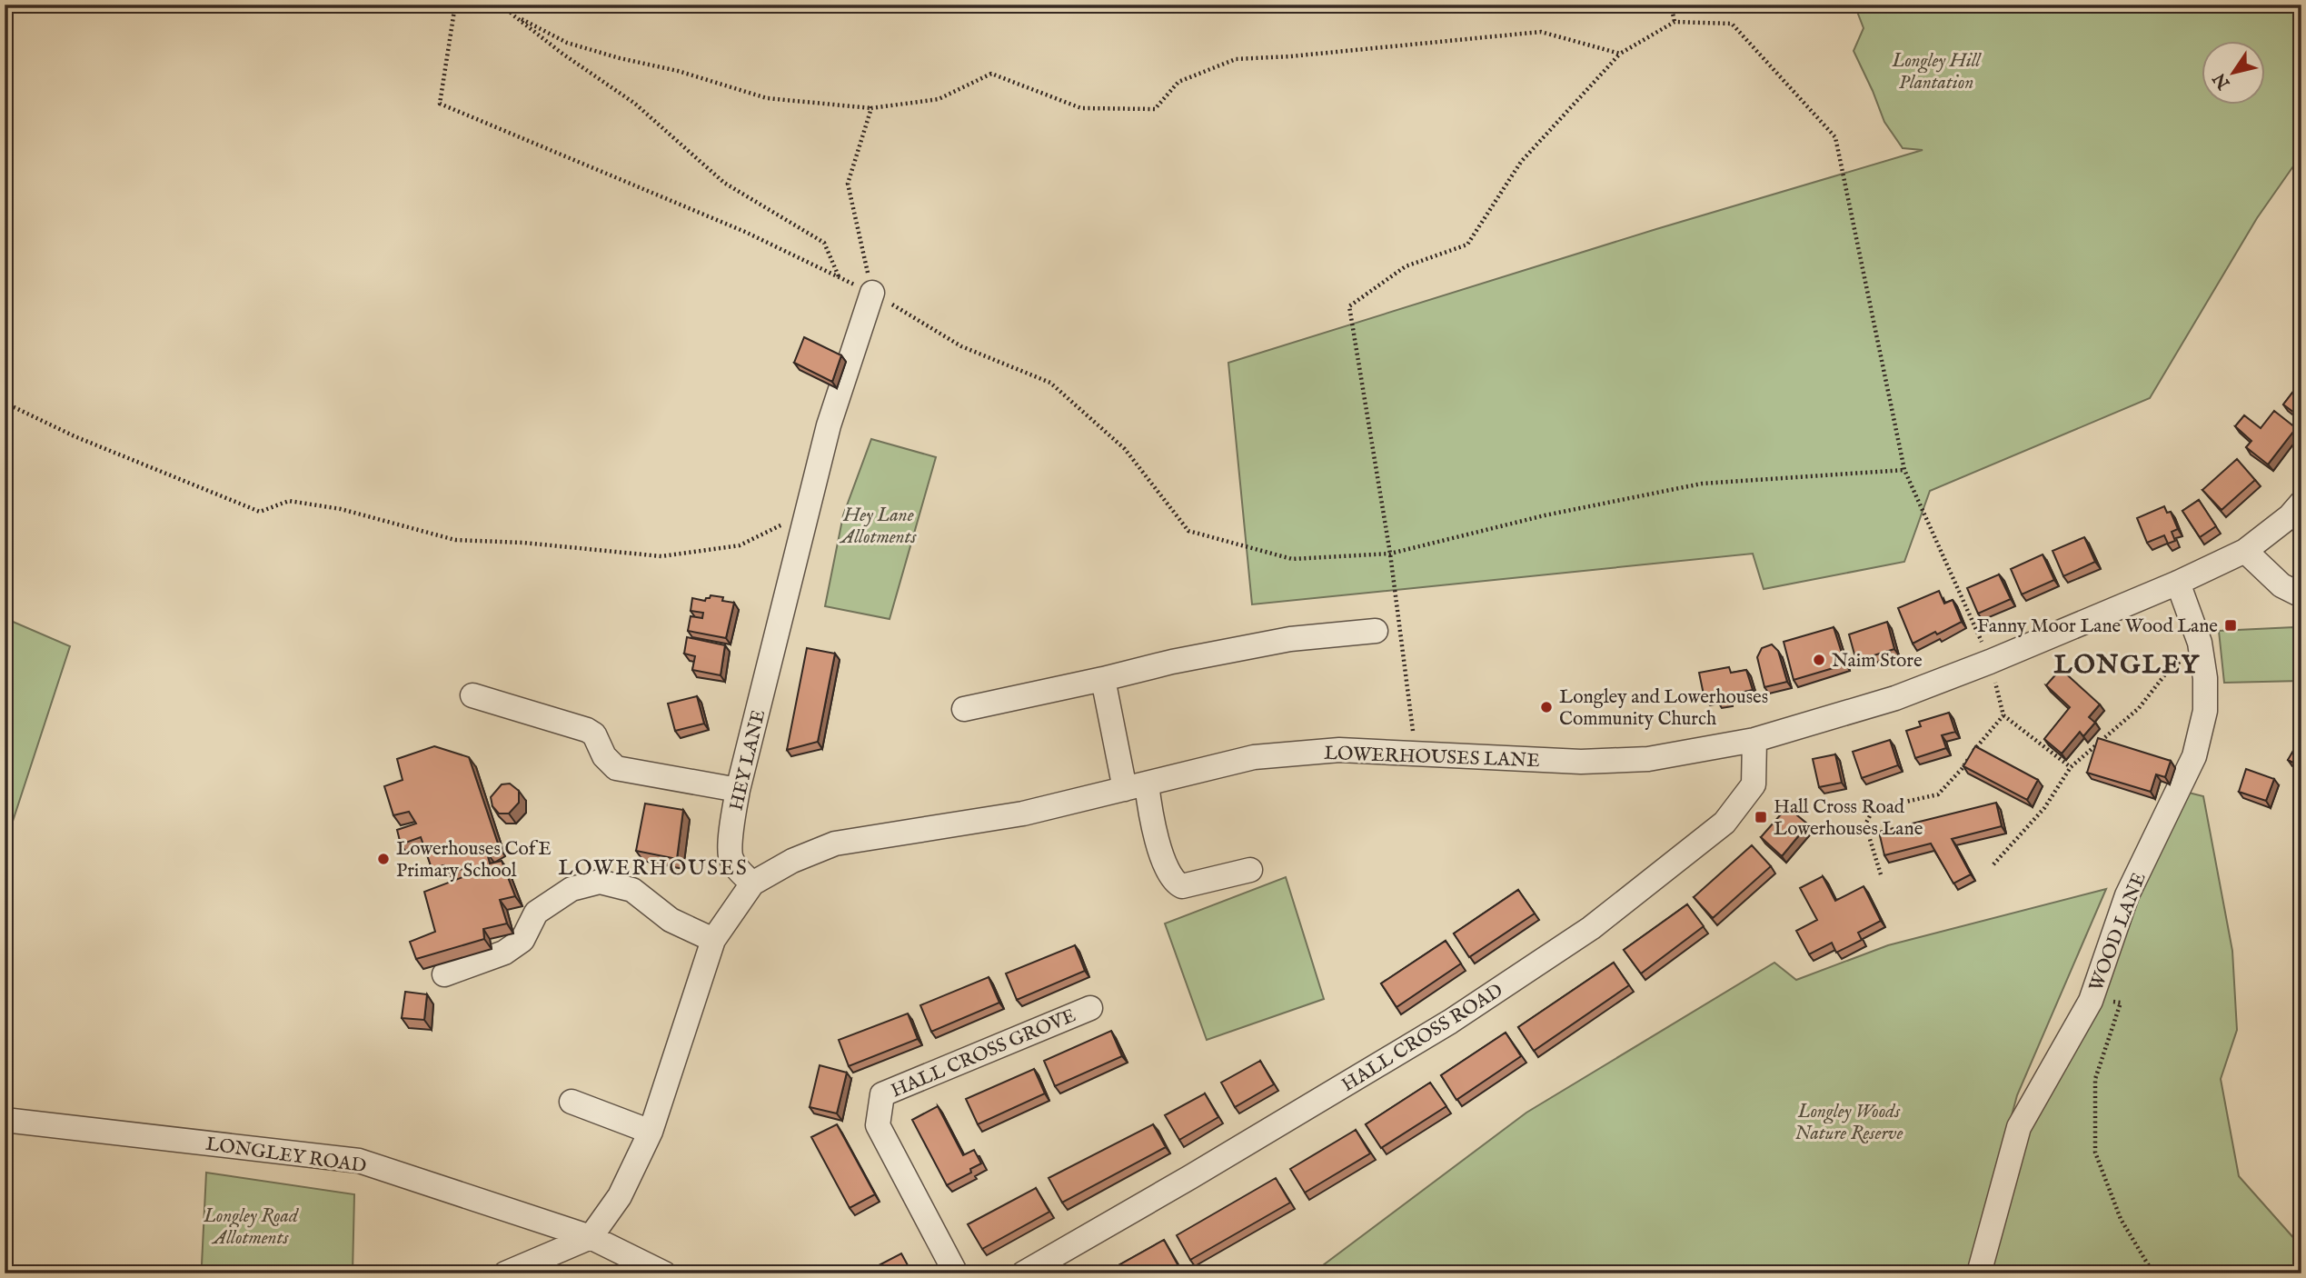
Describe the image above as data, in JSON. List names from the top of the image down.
{
  "streets": {
    "street": [
      "LOWERHOUSES LANE",
      "HEY LANE",
      "WOOD LANE",
      "HALL CROSS ROAD",
      "HALL CROSS GROVE",
      "LONGLEY ROAD"
    ]
  },
  "crossings": [
    ["LOWERHOUSES LANE", "HEY LANE"],
    ["LOWERHOUSES LANE", "WOOD LANE"],
    ["LOWERHOUSES LANE", "HALL CROSS ROAD"],
    ["LOWERHOUSES LANE", "LONGLEY ROAD"]
  ],
  "districts": ["LONGLEY", "LOWERHOUSES"],
  "parks": [
    "Longley Hill Plantation",
    "Hey Lane Allotments",
    "Longley Woods Nature Reserve",
    "Longley Road Allotments"
  ],
  "places": {
    "transit": ["Fanny Moor Lane Wood Lane", "Hall Cross Road Lowerhouses Lane"],
    "other": ["Naim Store", "Longley and Lowerhouses Community Church", "Lowerhouses CofE Primary School"]
  },
  "north": "bottom left"
}
